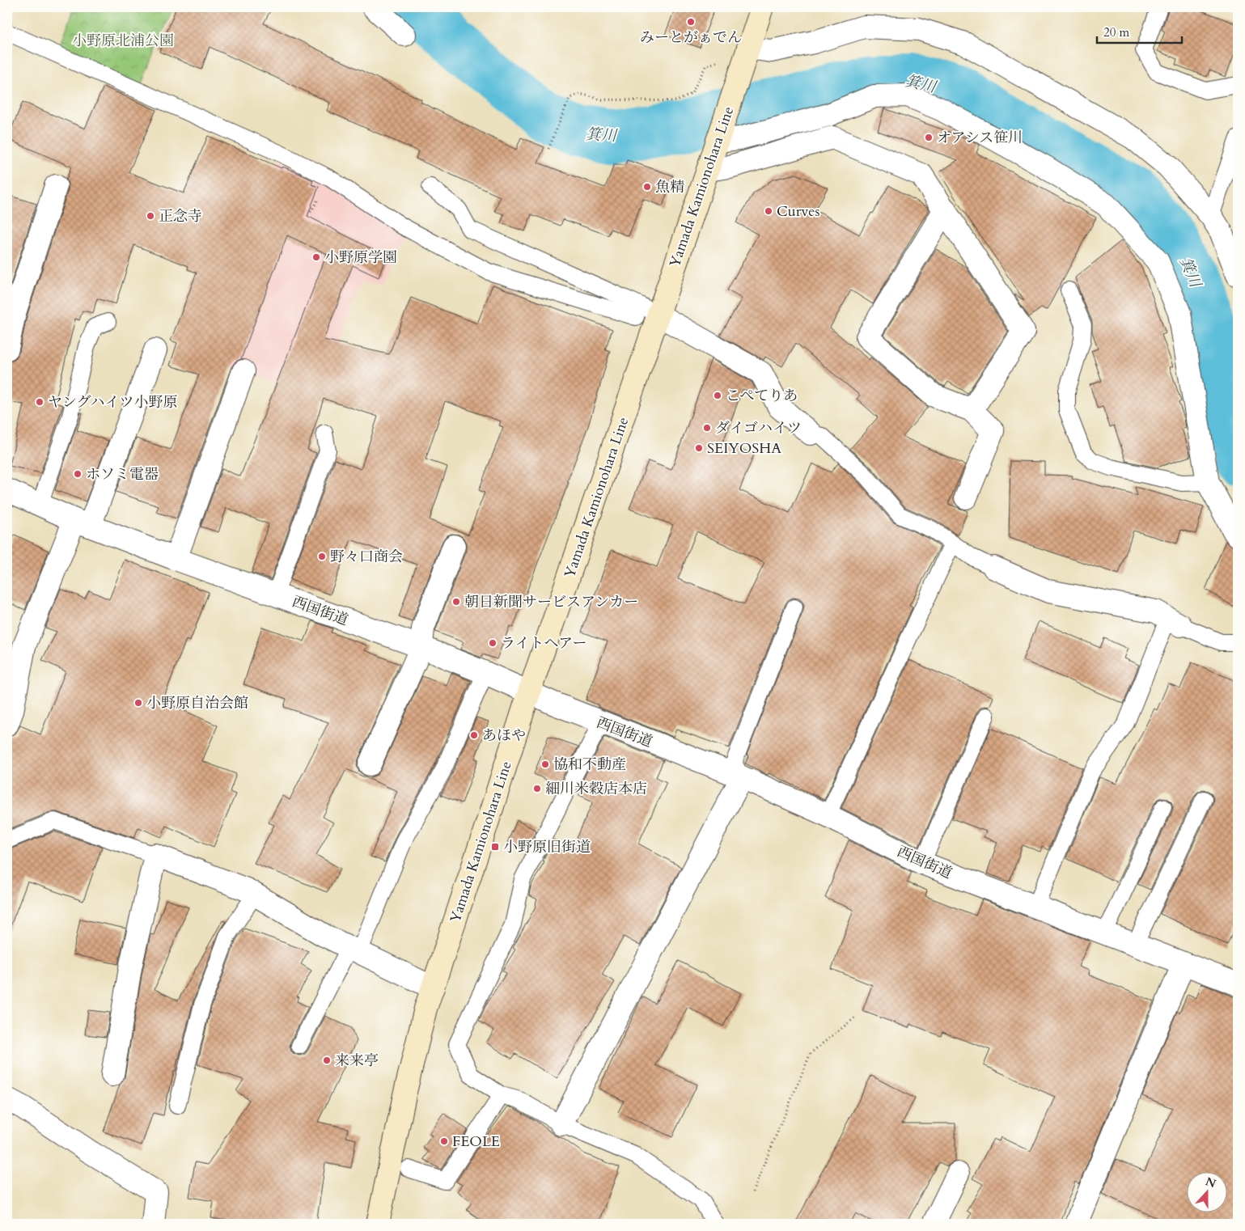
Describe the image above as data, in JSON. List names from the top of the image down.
{
  "streets": {
    "main road": ["Yamada Kamionohara Line"],
    "street": ["西国街道"]
  },
  "crossings": [
    ["Yamada Kamionohara Line", "西国街道"]
  ],
  "water": ["箕川"],
  "parks": ["小野原北浦公園"],
  "places": {
    "other": [
      "みーとがぁでん",
      "オアシス笹川",
      "魚精",
      "Curves",
      "正念寺",
      "小野原学園",
      "こぺてりあ",
      "ヤングハイツ小野原",
      "ダイゴハイツ",
      "SEIYOSHA",
      "ホソミ電器",
      "野々口商会",
      "朝日新聞サービスアンカー",
      "ライトヘアー",
      "小野原自治会館",
      "あほや",
      "協和不動産",
      "細川米穀店本店",
      "来来亭",
      "FEOLE"
    ],
    "transit": ["小野原旧街道"]
  },
  "scale_bar": "20 m",
  "north": "top"
}
